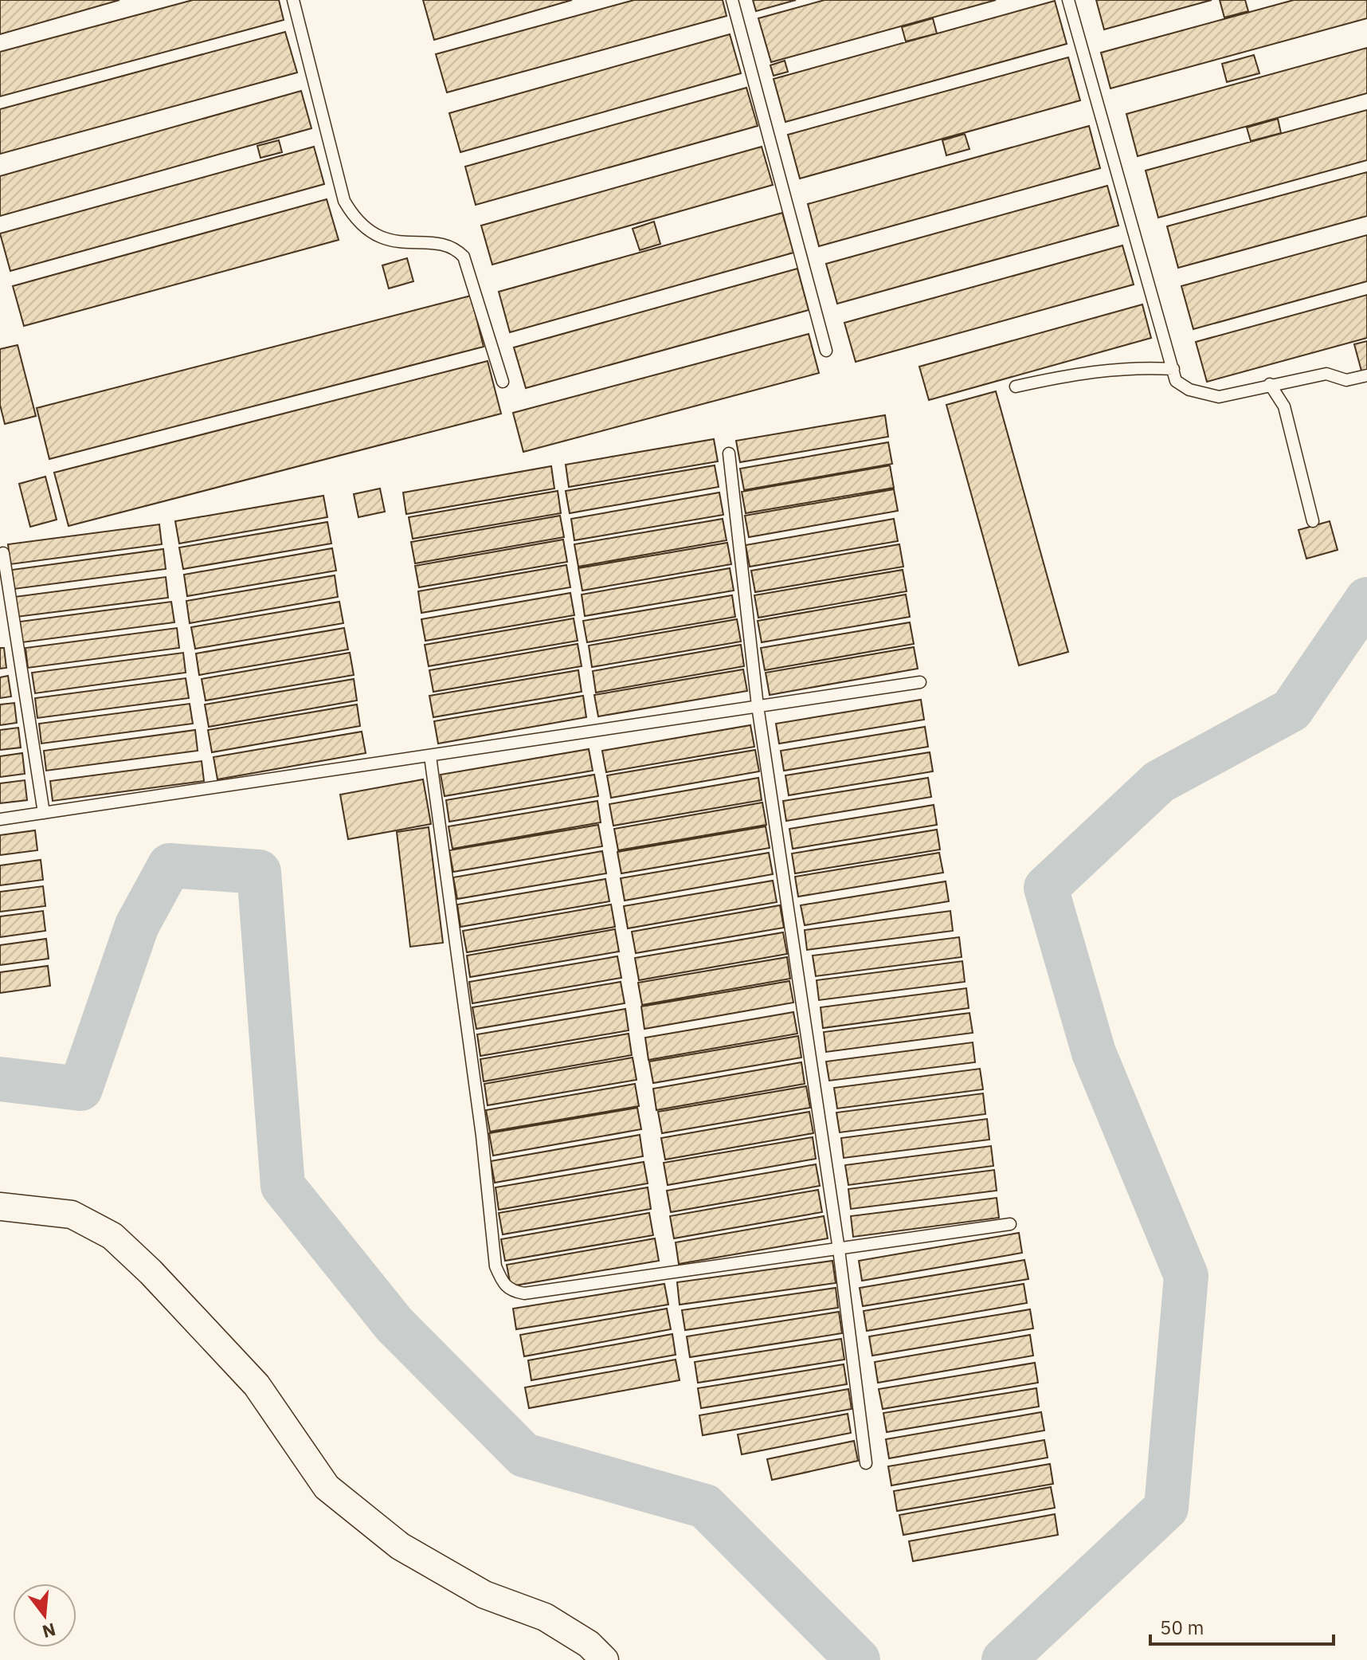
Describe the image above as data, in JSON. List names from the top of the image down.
{
  "scale_bar": "50 m",
  "north": "bottom"
}
